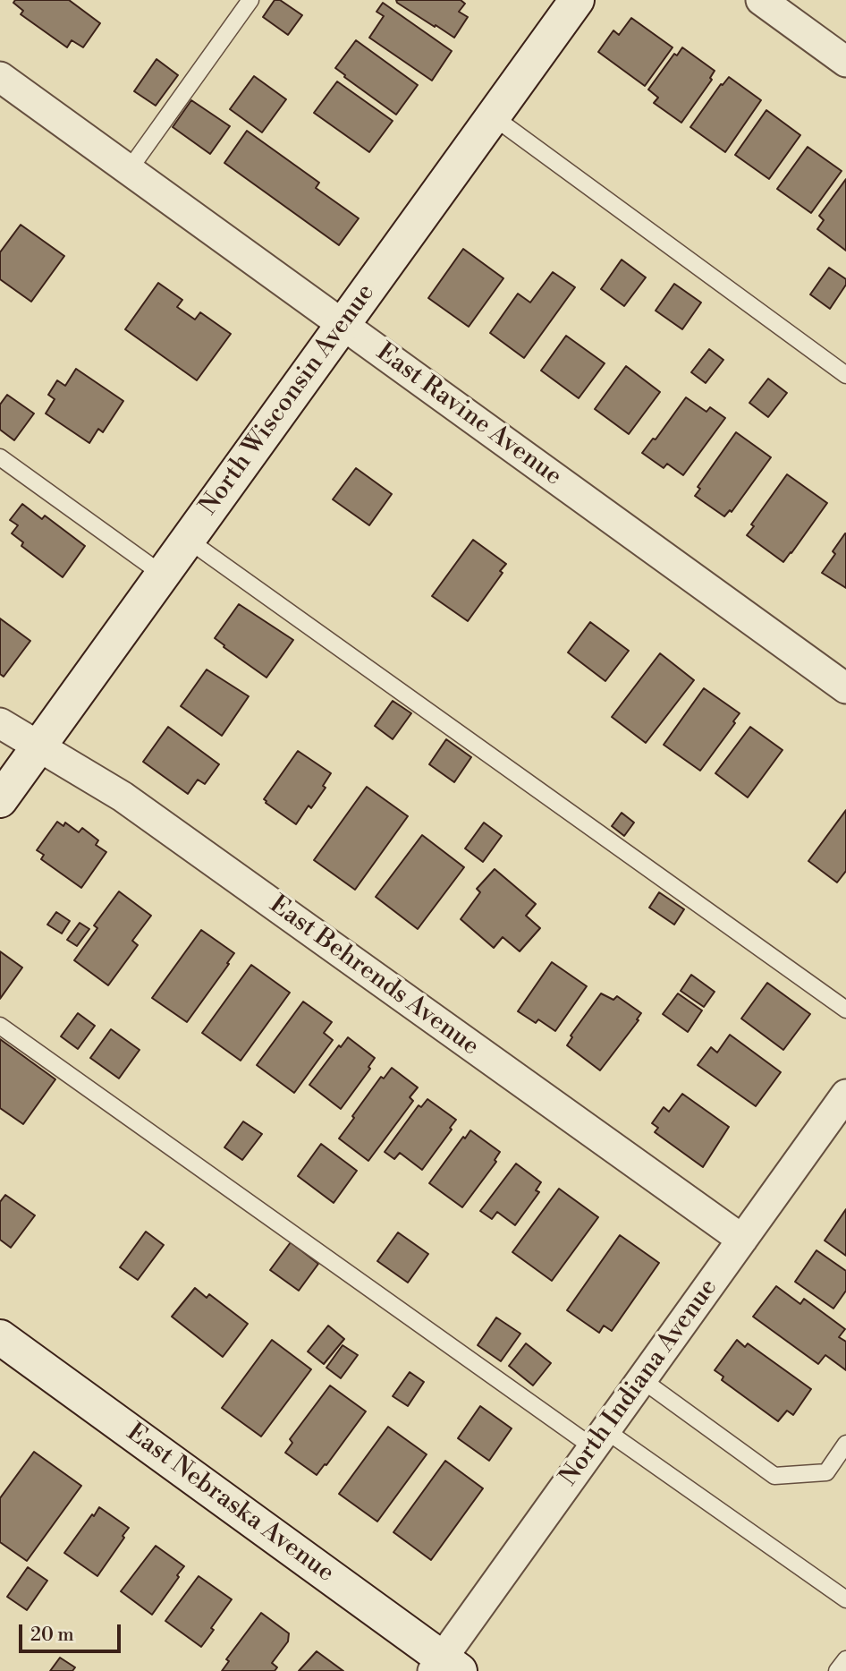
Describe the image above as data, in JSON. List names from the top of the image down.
{
  "streets": {
    "street": [
      "North Wisconsin Avenue",
      "East Ravine Avenue",
      "East Behrends Avenue",
      "North Indiana Avenue",
      "East Nebraska Avenue"
    ]
  },
  "crossings": [
    ["North Wisconsin Avenue", "East Ravine Avenue"],
    ["North Wisconsin Avenue", "East Behrends Avenue"],
    ["East Behrends Avenue", "North Indiana Avenue"],
    ["North Indiana Avenue", "East Nebraska Avenue"]
  ],
  "scale_bar": "20 m"
}
